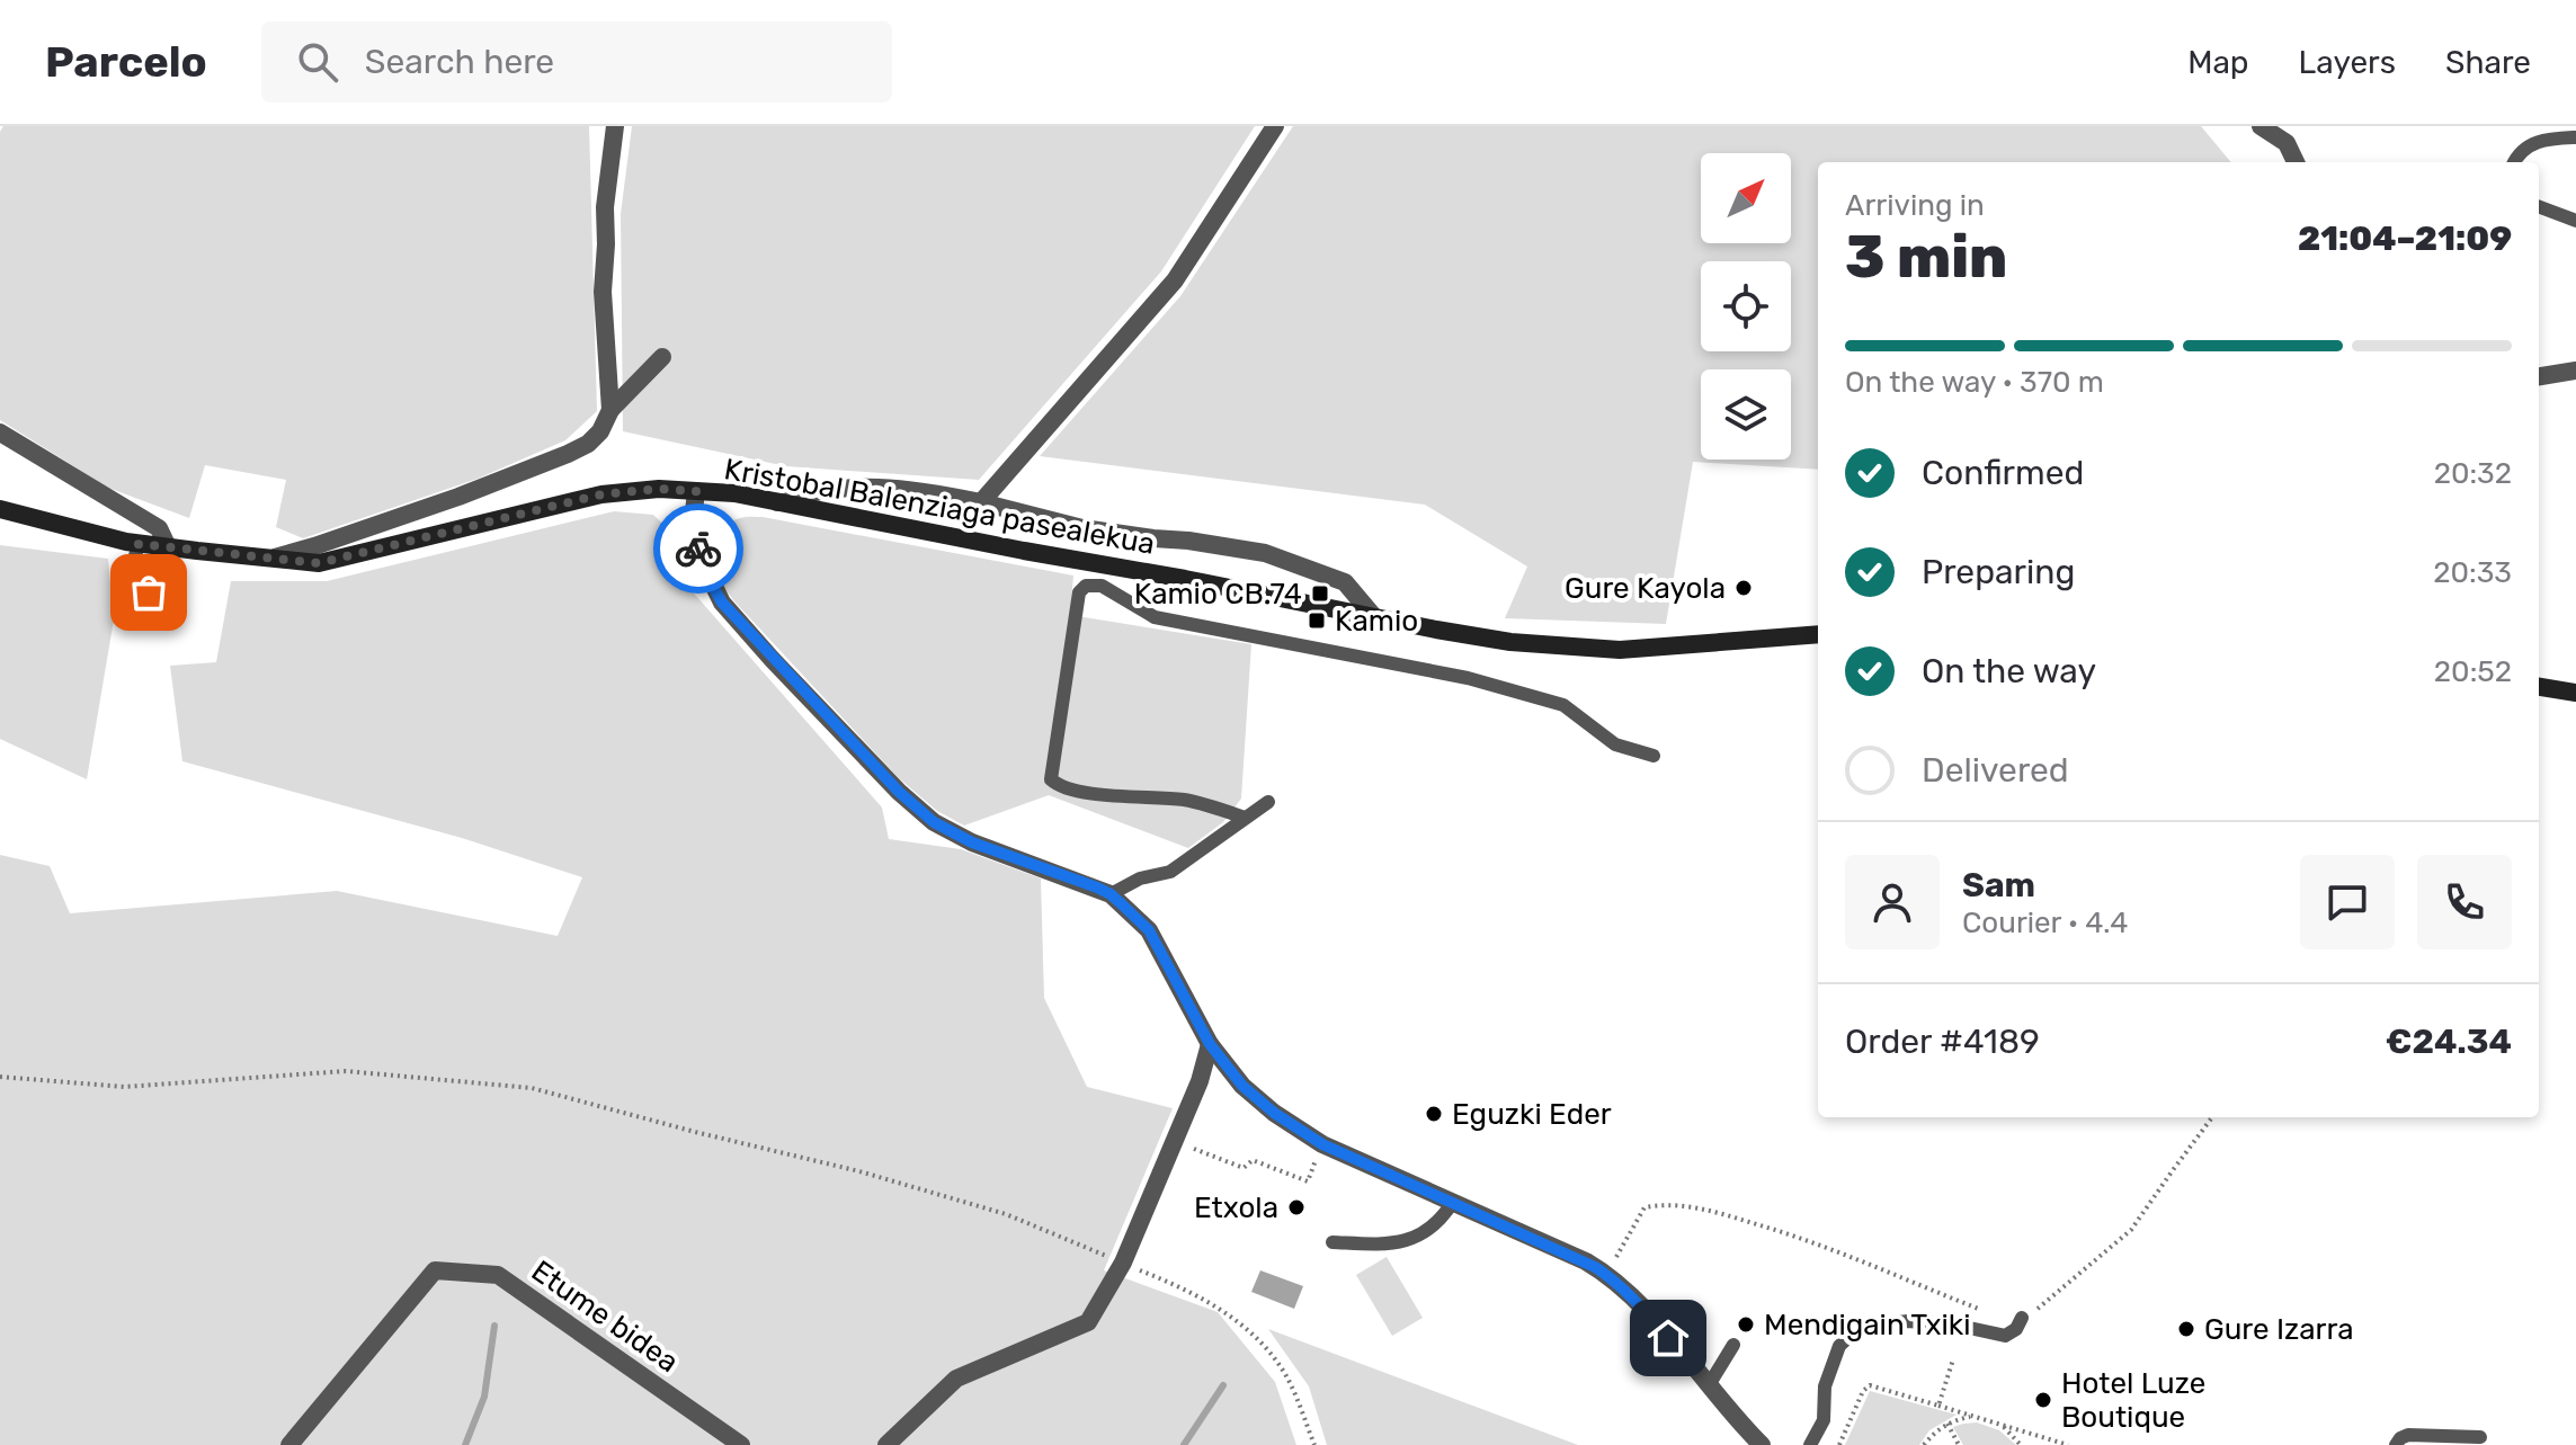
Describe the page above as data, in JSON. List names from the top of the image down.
{
  "streets": {
    "street": ["Kristobal Balenziaga pasealekua", "Etume bidea"]
  },
  "places": {
    "other": [
      "Gure Kayola",
      "Eguzki Eder",
      "Etxola",
      "Mendigain Txiki",
      "Gure Izarra",
      "Hotel Luze Boutique"
    ],
    "transit": ["Kamio CB.74", "Kamio"]
  },
  "north": "top right",
  "page": {
    "header": "Parcelo",
    "search": "Search here",
    "nav": ["Map", "Layers", "Share"],
    "heading": ["3 min", "Arriving in", "21:04–21:09"],
    "panel": [
      "Sam",
      "Courier · 4.4",
      "Order #4189",
      "€24.34"
    ],
    "bar": "On the way · 370 m",
    "list": [
      ["Confirmed", "20:32"],
      ["Preparing", "20:33"],
      ["On the way", "20:52"],
      "Delivered"
    ]
  }
}
